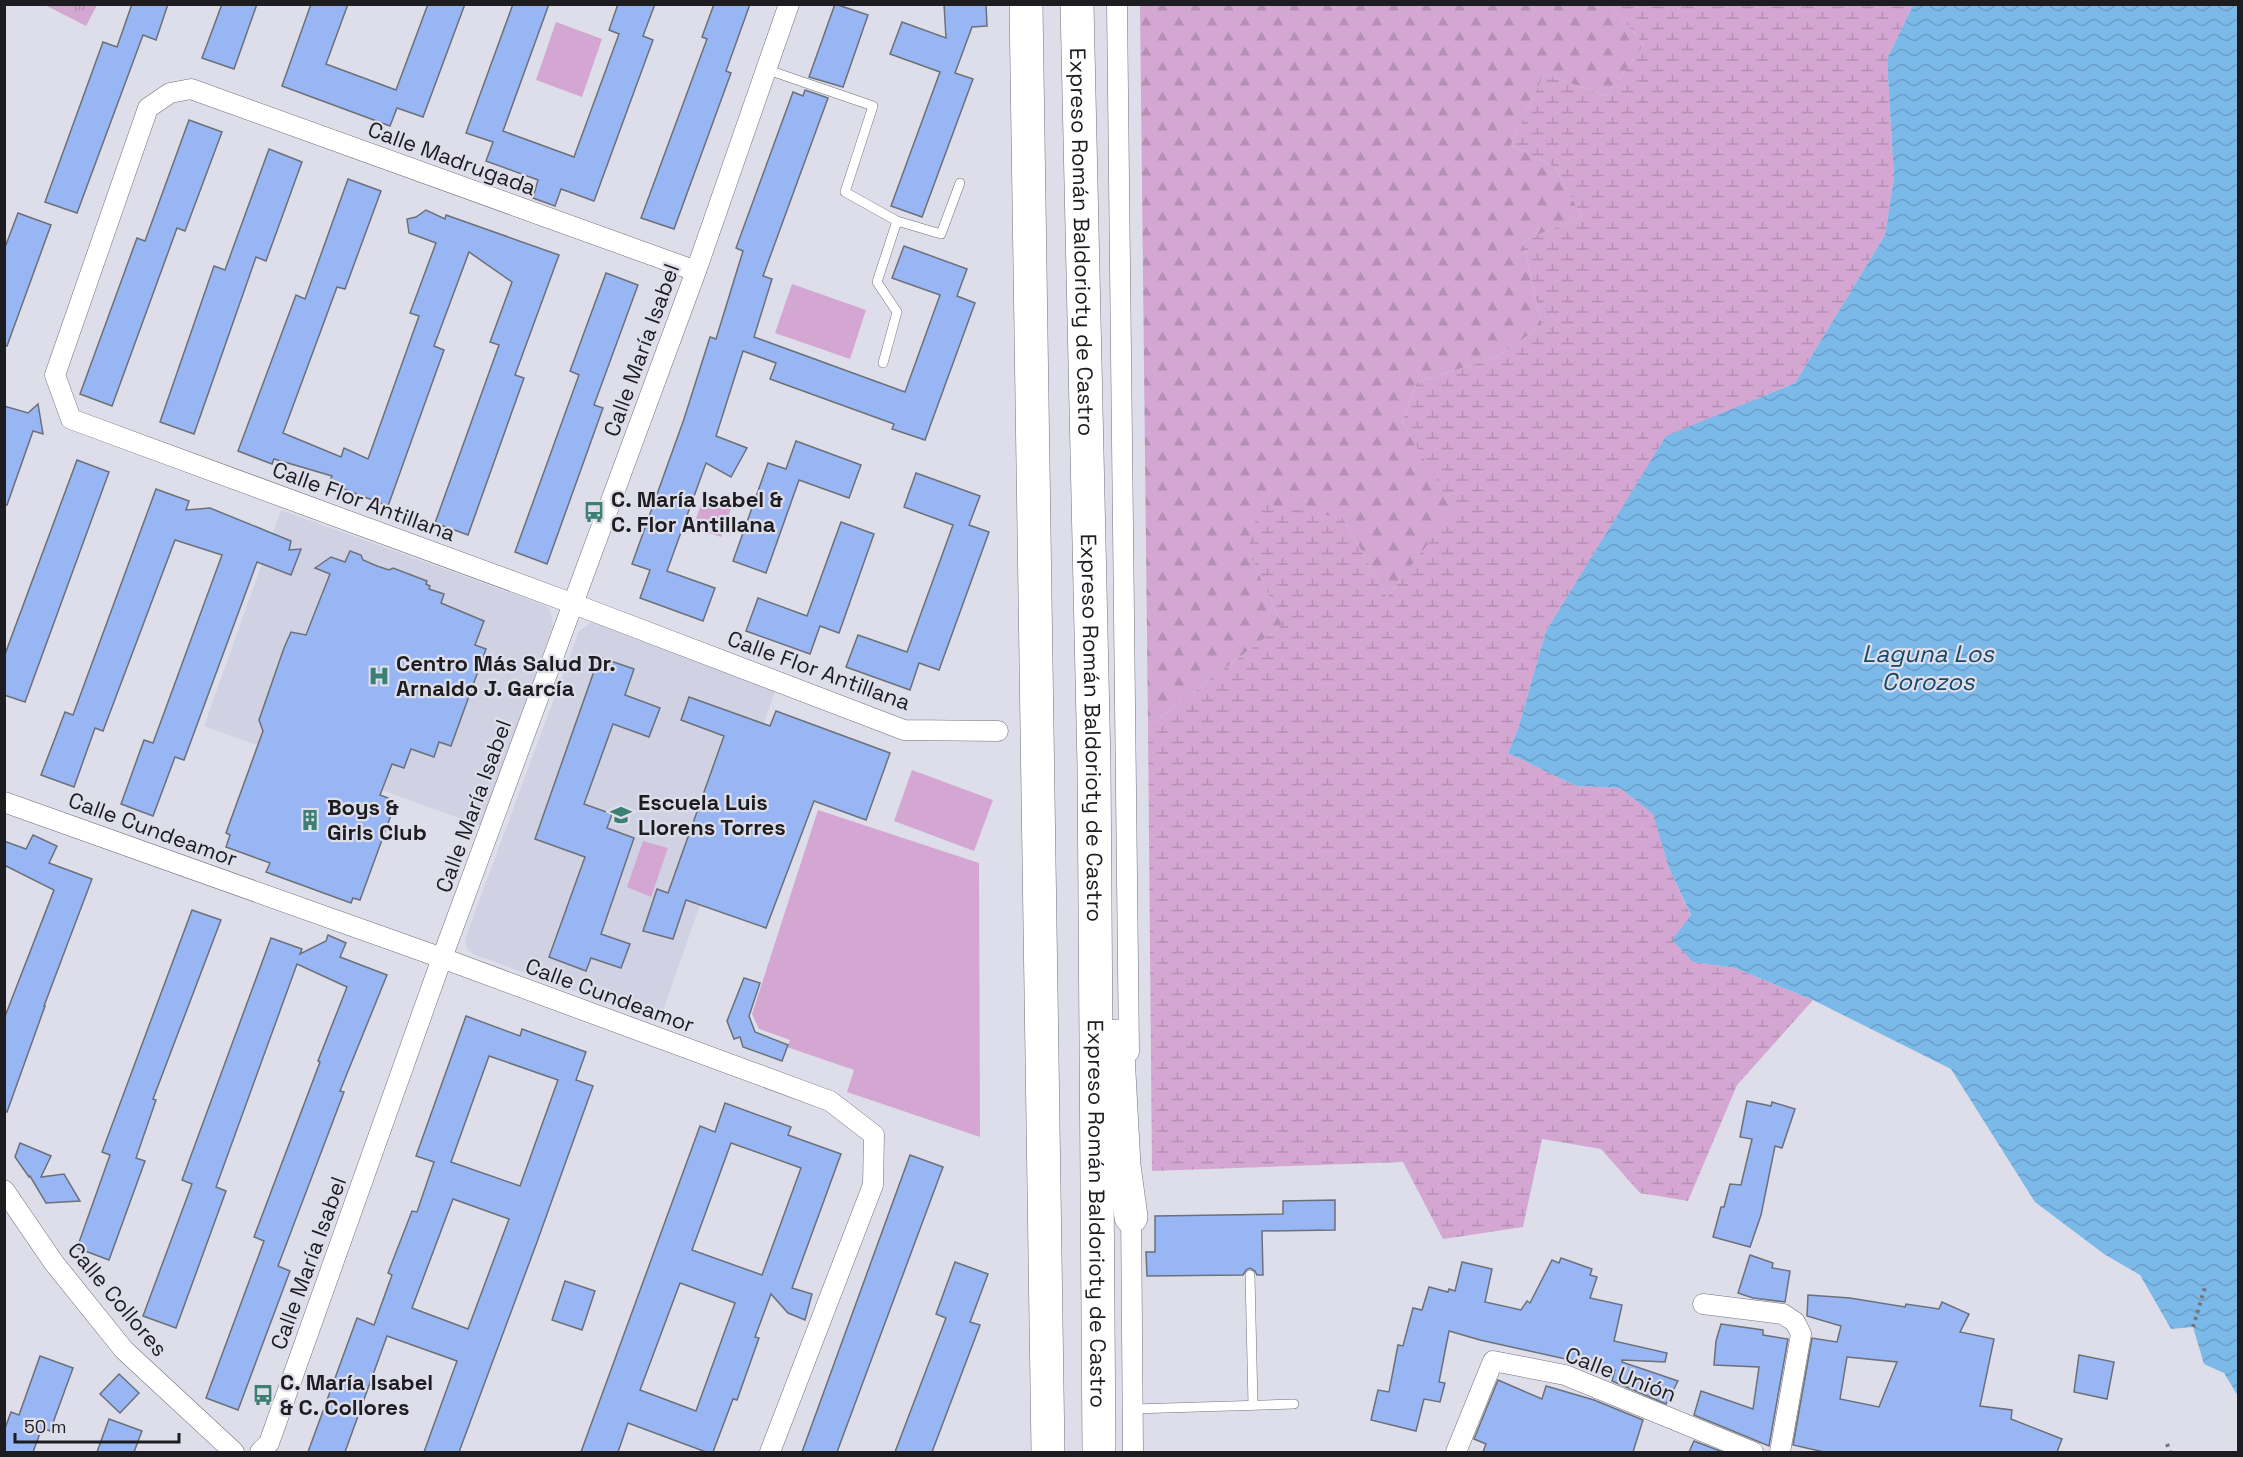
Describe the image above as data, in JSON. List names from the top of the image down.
{
  "streets": {
    "highway": ["Expreso Román Baldorioty de Castro"],
    "street": [
      "Calle Madrugada",
      "Calle María Isabel",
      "Calle Flor Antillana",
      "Calle Cundeamor",
      "Calle Collores",
      "Calle Unión"
    ]
  },
  "crossings": [
    ["Calle Madrugada", "Calle María Isabel"],
    ["Calle Madrugada", "Calle Flor Antillana"],
    ["Calle María Isabel", "Calle Flor Antillana"],
    ["Calle María Isabel", "Calle Cundeamor"]
  ],
  "water": ["Laguna Los Corozos"],
  "places": {
    "bus stop": ["C. María Isabel & C. Flor Antillana", "C. María Isabel & C. Collores"],
    "hospital": ["Centro Más Salud Dr. Arnaldo J. García"],
    "school or university": ["Escuela Luis Llorens Torres"],
    "building": ["Boys & Girls Club"]
  },
  "scale_bar": "50 m"
}
